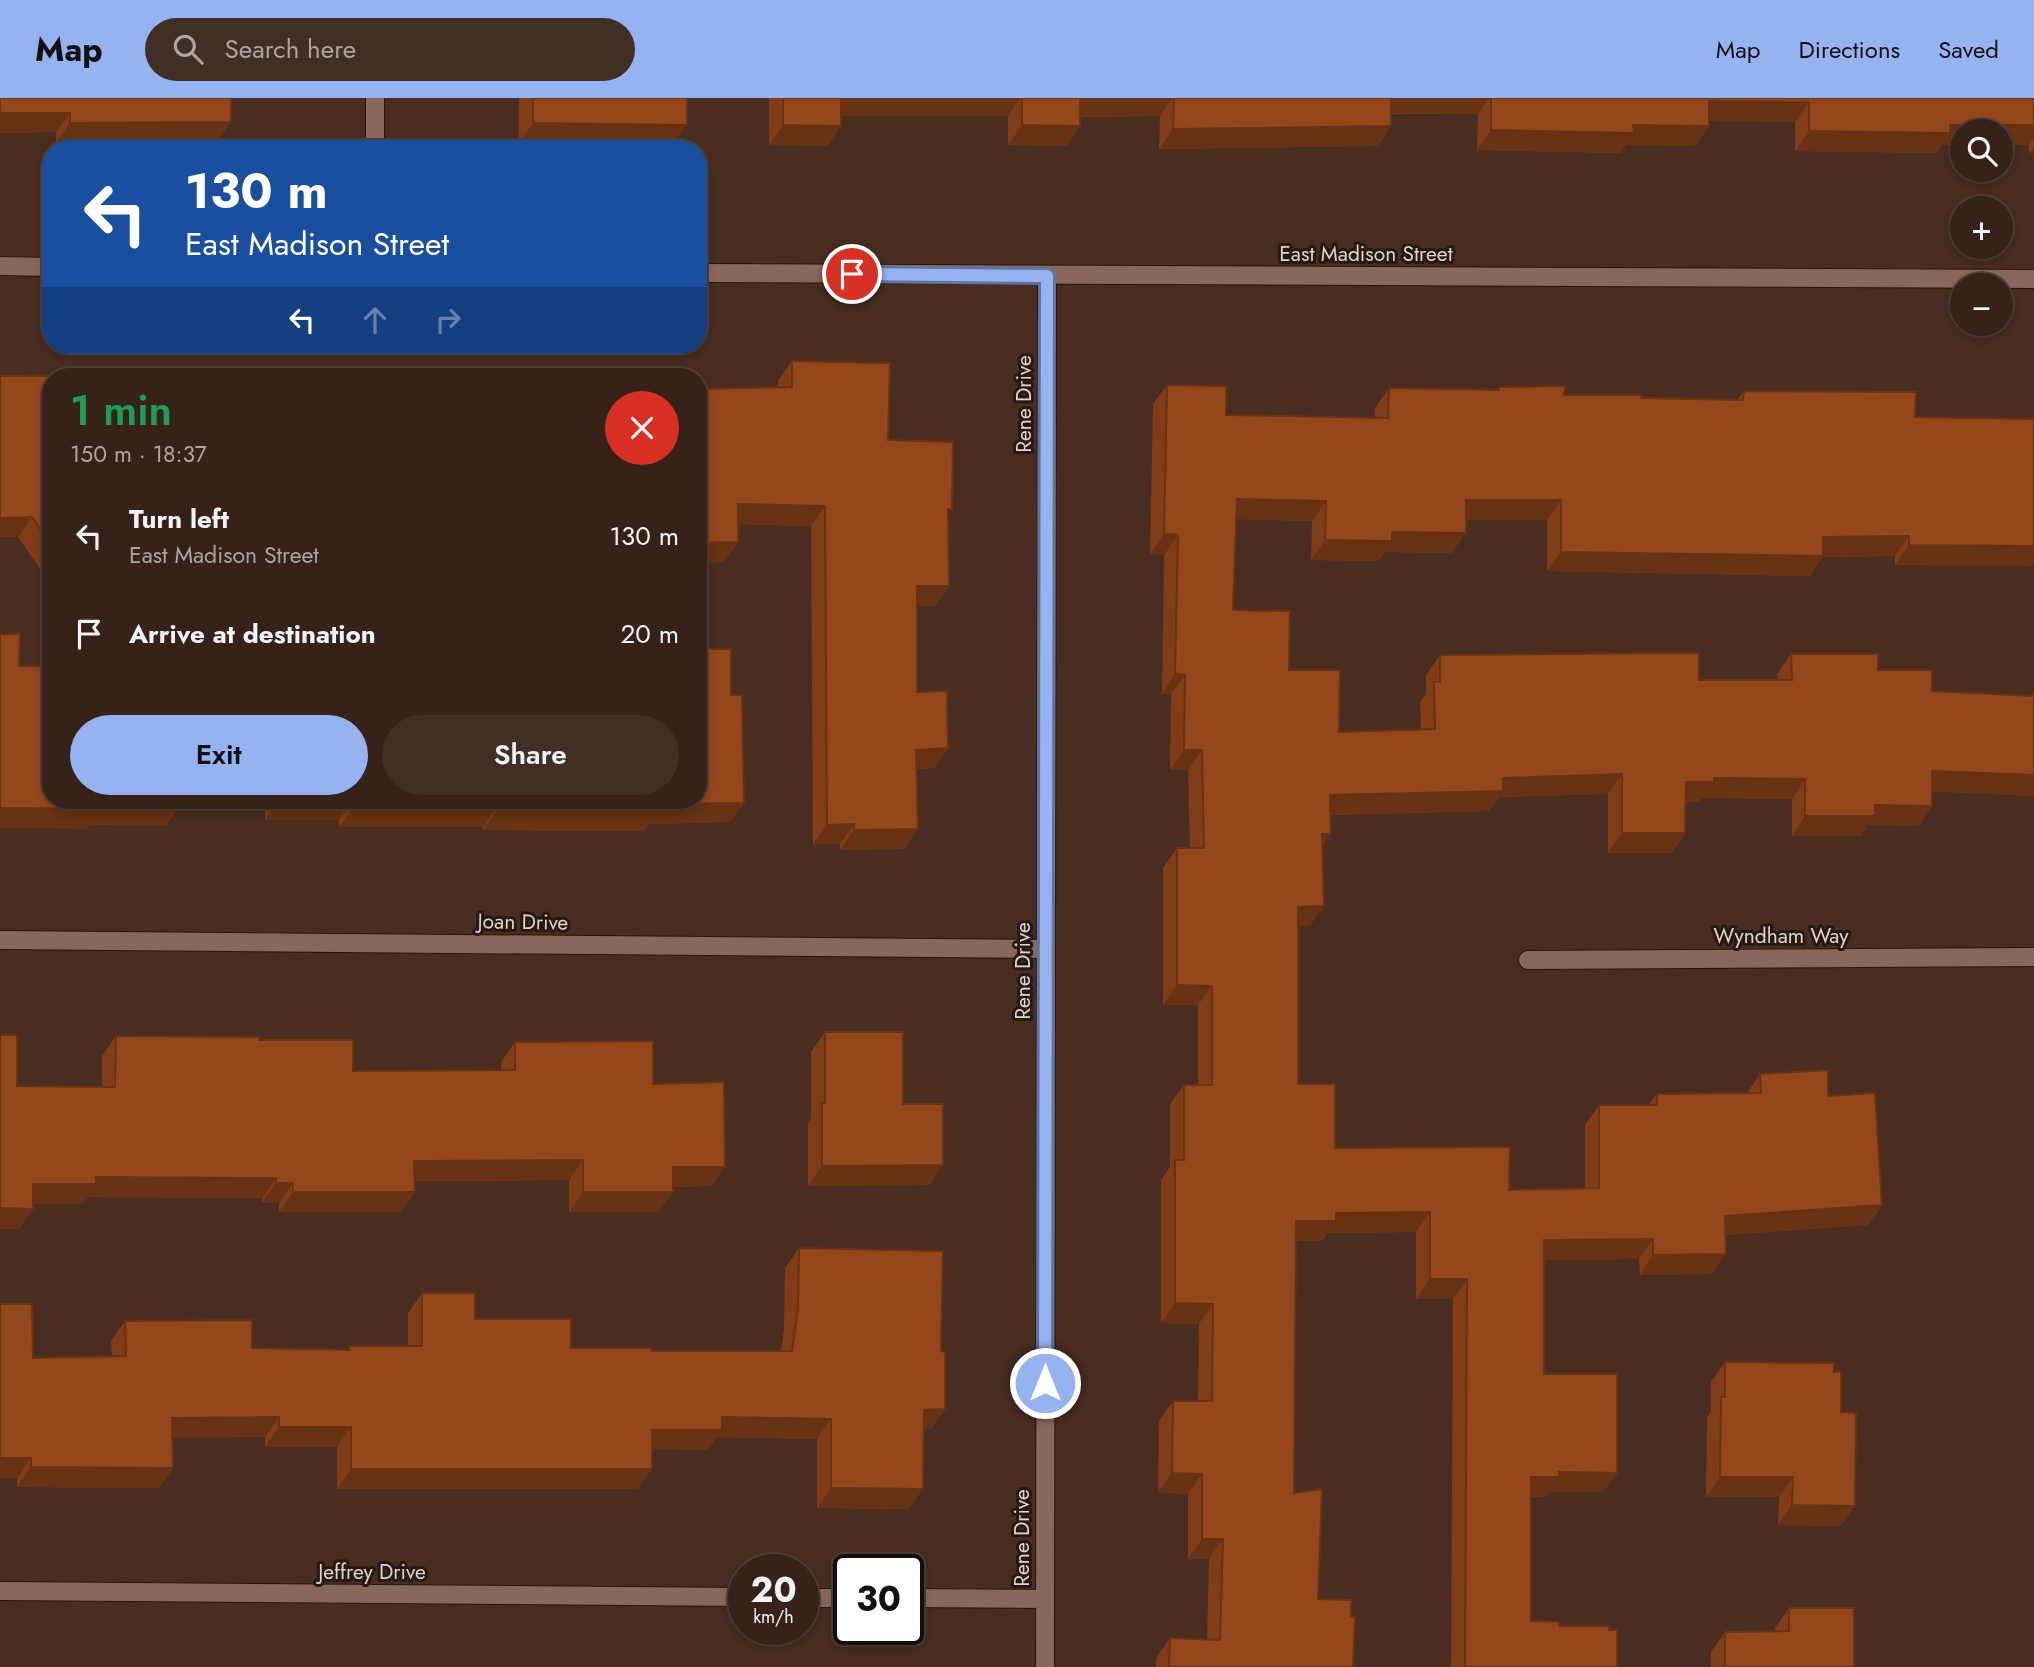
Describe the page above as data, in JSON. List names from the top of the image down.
{
  "streets": {
    "street": [
      "East Madison Street",
      "Rene Drive",
      "Joan Drive",
      "Wyndham Way",
      "Jeffrey Drive"
    ]
  },
  "crossings": [
    ["East Madison Street", "Rene Drive"],
    ["Rene Drive", "Joan Drive"]
  ],
  "page": {
    "header": "Map",
    "search": "Search here",
    "nav": ["Map", "Directions", "Saved"],
    "map_buttons": ["+", "−"],
    "turn": ["130 m", "East Madison Street"],
    "heading": ["1 min", "150 m · 18:37"],
    "list": [
      {
        "name": "Turn left",
        "note": "East Madison Street",
        "value": "130 m"
      },
      {
        "name": "Arrive at destination",
        "value": "20 m"
      }
    ],
    "buttons": ["Exit", "Share"],
    "speed": "20 km/h",
    "limit": "30"
  }
}
